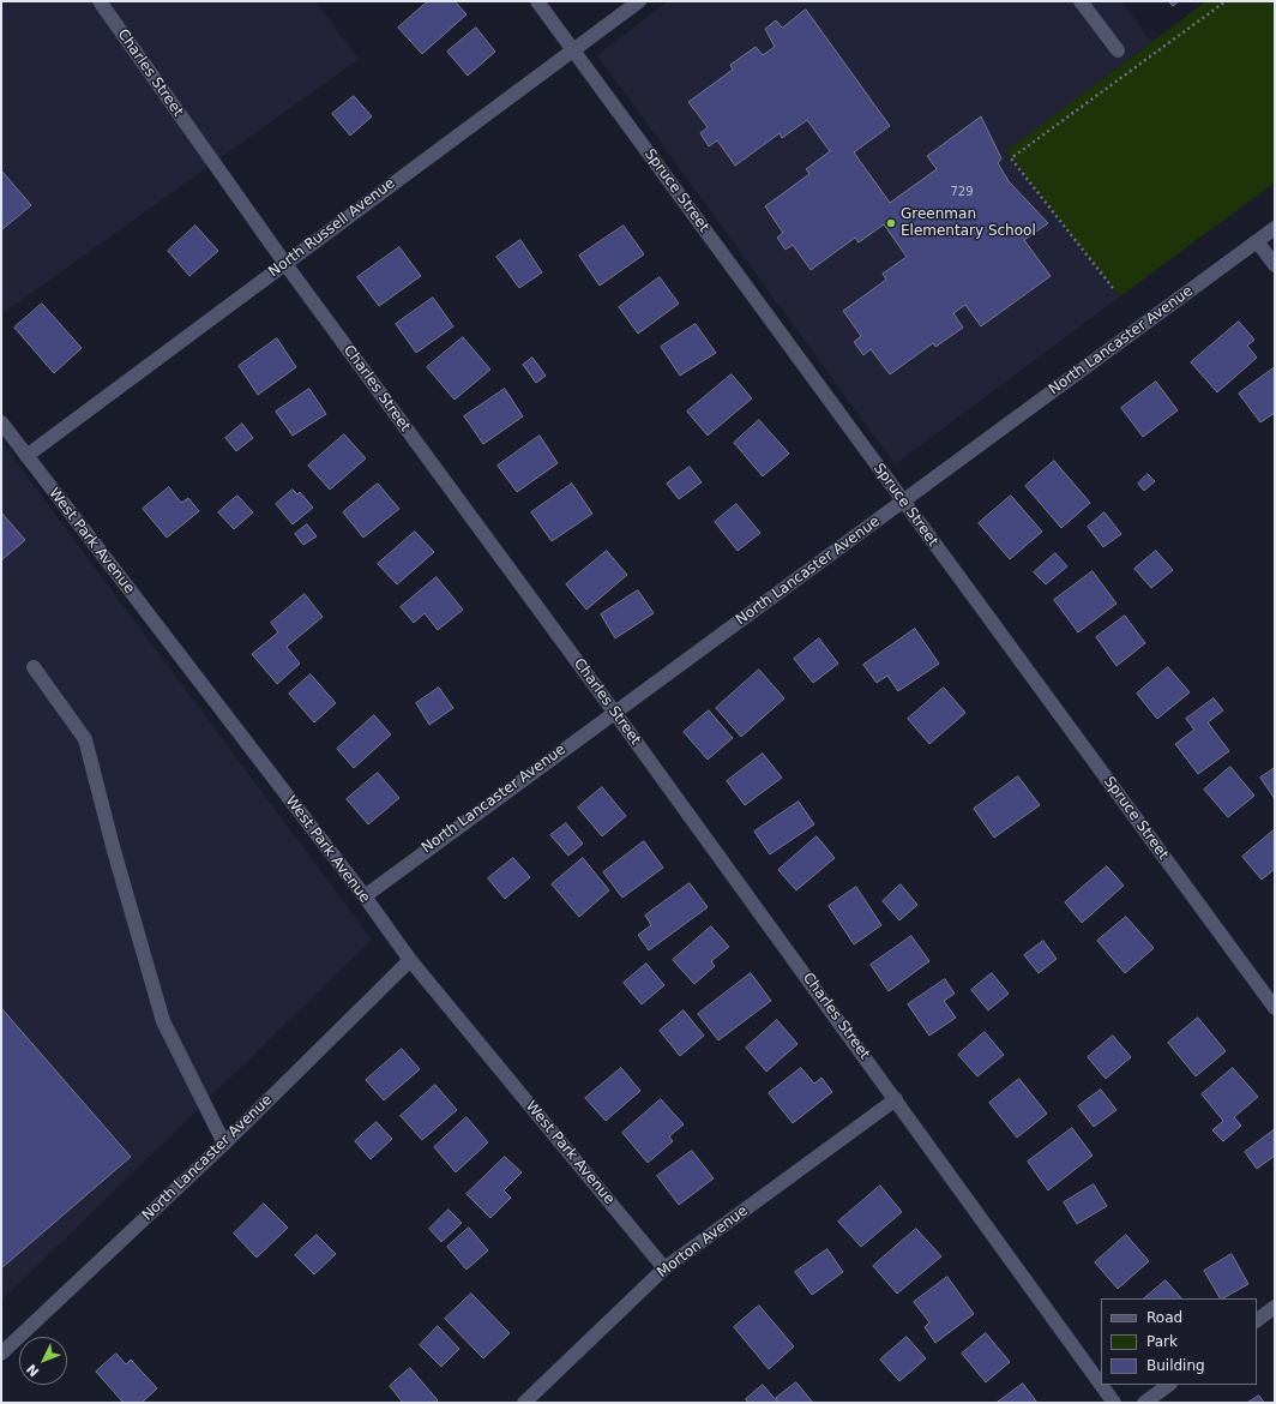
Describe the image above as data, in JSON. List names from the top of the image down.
{
  "streets": {
    "street": [
      "Charles Street",
      "Spruce Street",
      "North Russell Avenue",
      "North Lancaster Avenue",
      "West Park Avenue",
      "Morton Avenue"
    ]
  },
  "crossings": [
    ["Charles Street", "North Russell Avenue"],
    ["Charles Street", "North Lancaster Avenue"],
    ["Charles Street", "Morton Avenue"],
    ["Spruce Street", "North Russell Avenue"],
    ["Spruce Street", "North Lancaster Avenue"],
    ["North Russell Avenue", "West Park Avenue"],
    ["North Lancaster Avenue", "West Park Avenue"],
    ["West Park Avenue", "Morton Avenue"]
  ],
  "places": ["Greenman Elementary School"],
  "house_numbers": ["729"],
  "legend": ["Road", "Park", "Building"],
  "north": "bottom left"
}
